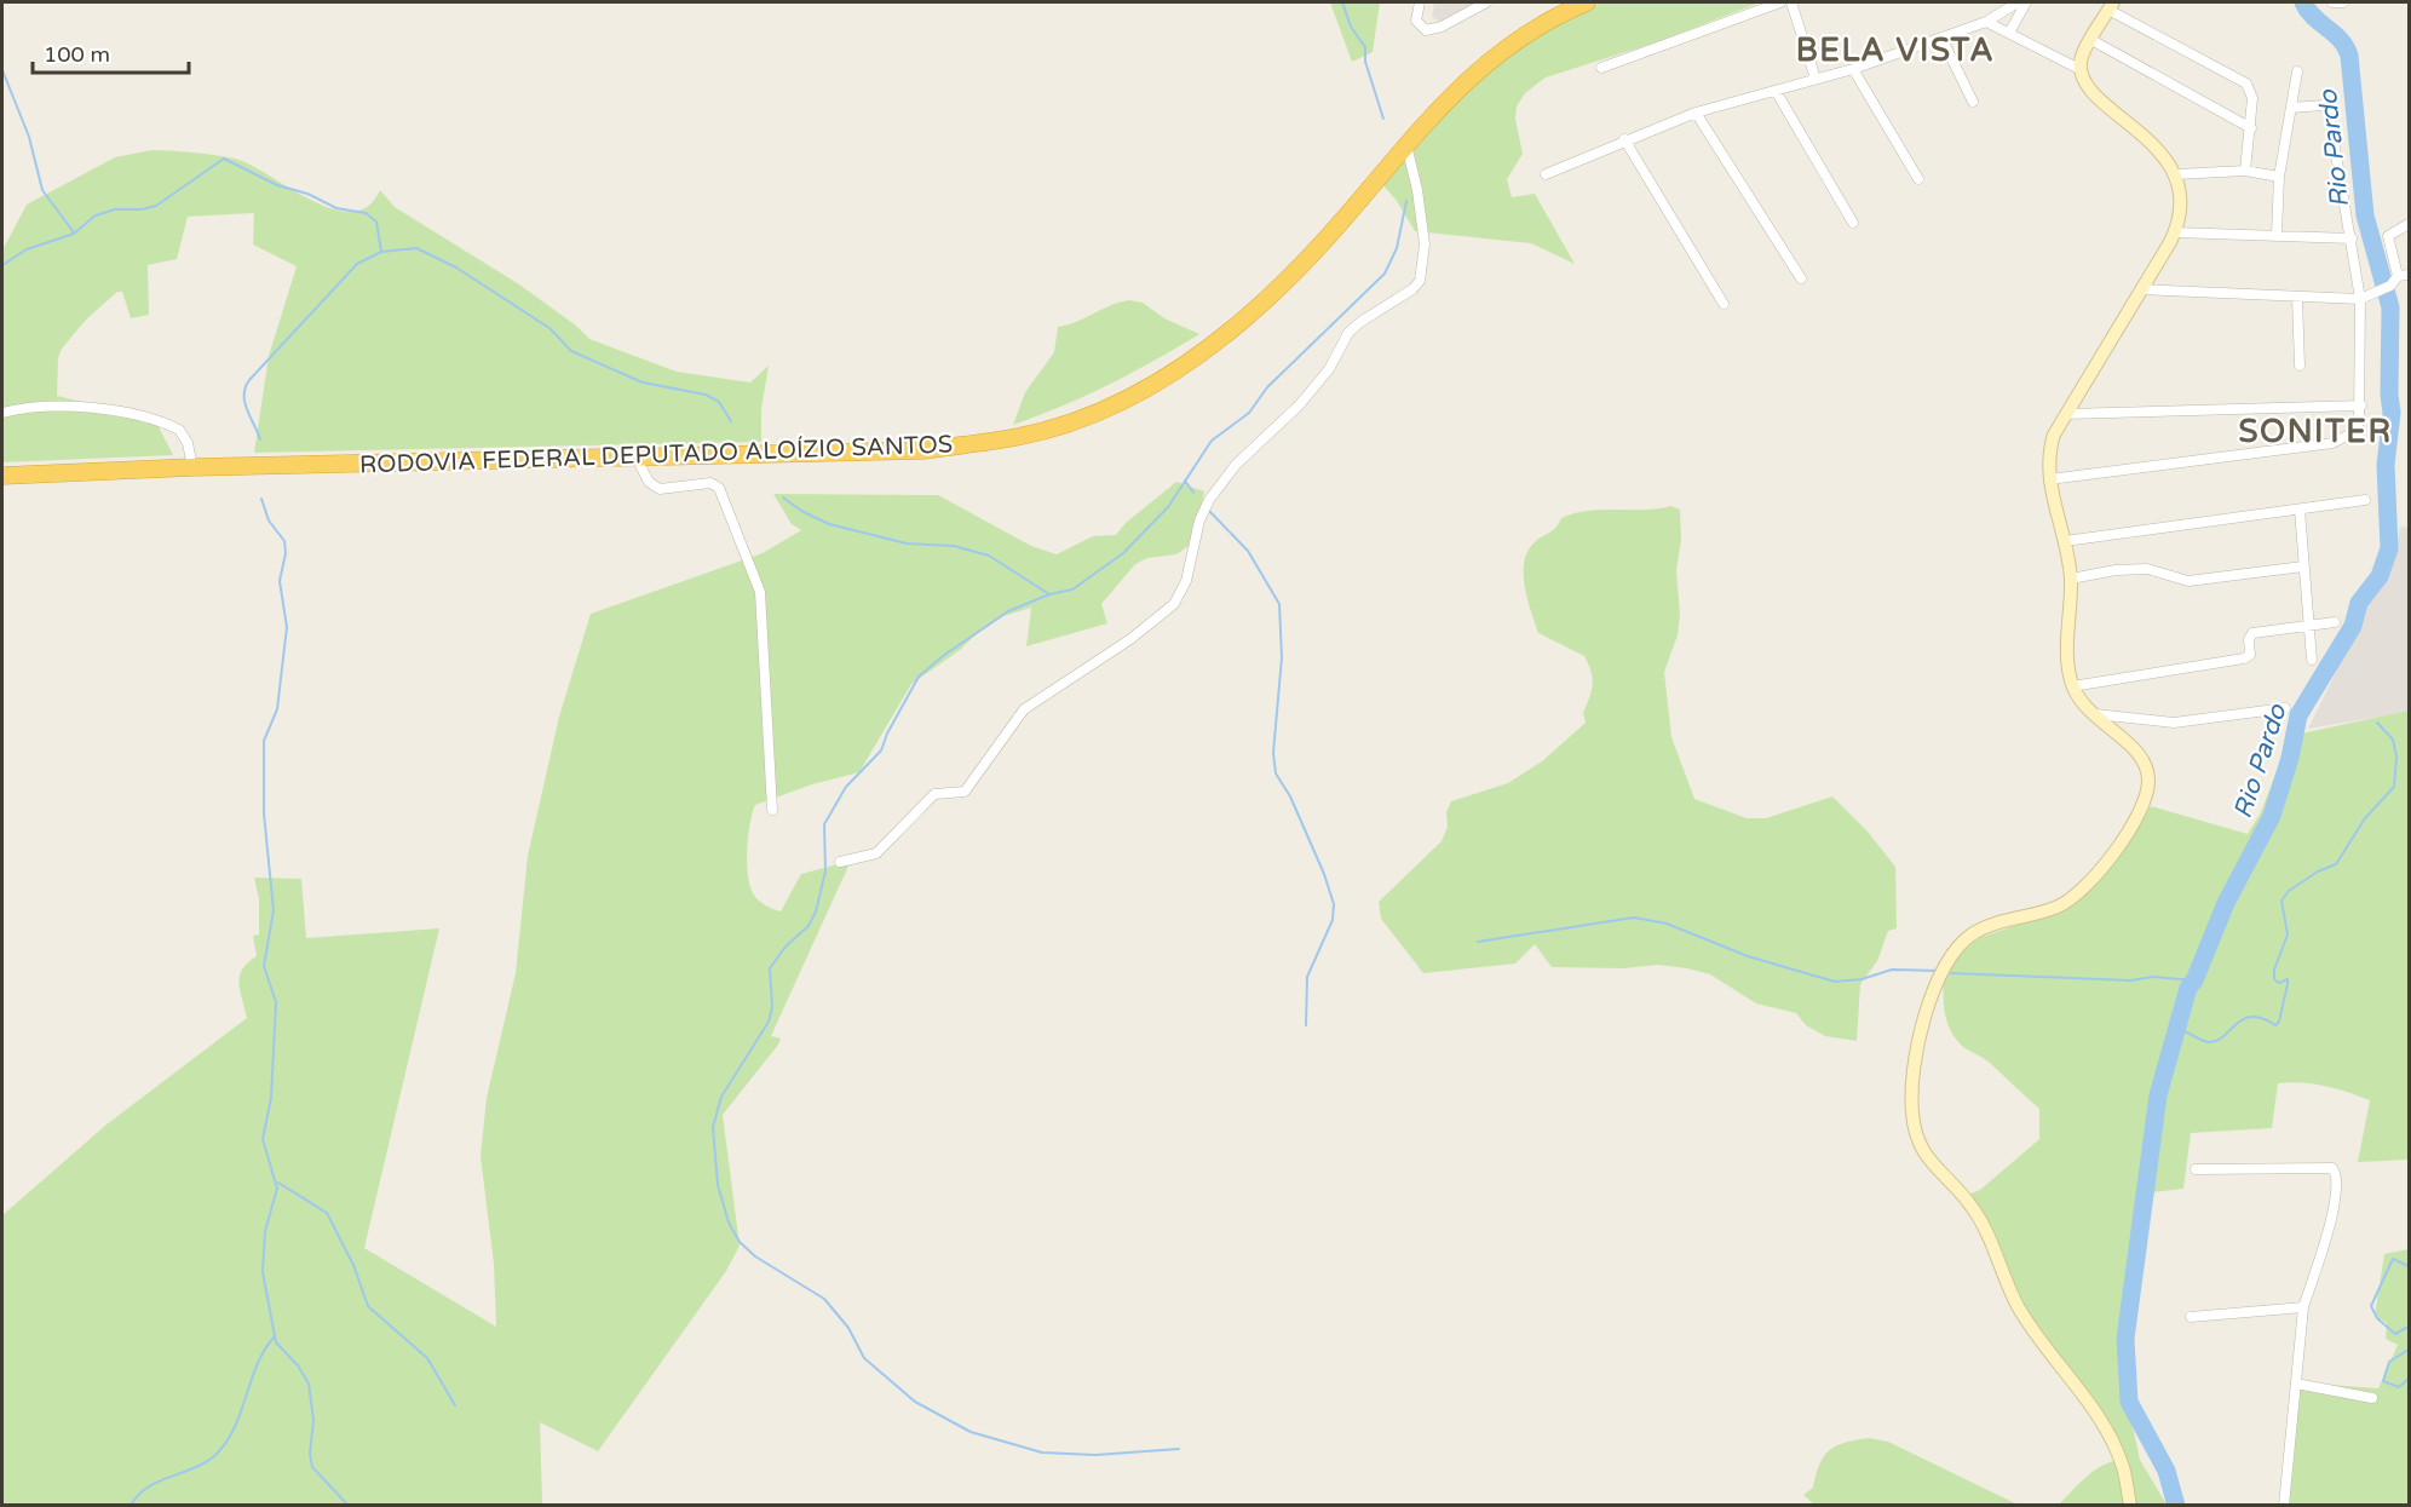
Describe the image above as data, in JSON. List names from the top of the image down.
{
  "streets": {
    "highway": ["RODOVIA FEDERAL DEPUTADO ALOÍZIO SANTOS"]
  },
  "districts": ["BELA VISTA", "SONITER"],
  "water": ["Rio Pardo"],
  "scale_bar": "100 m"
}
